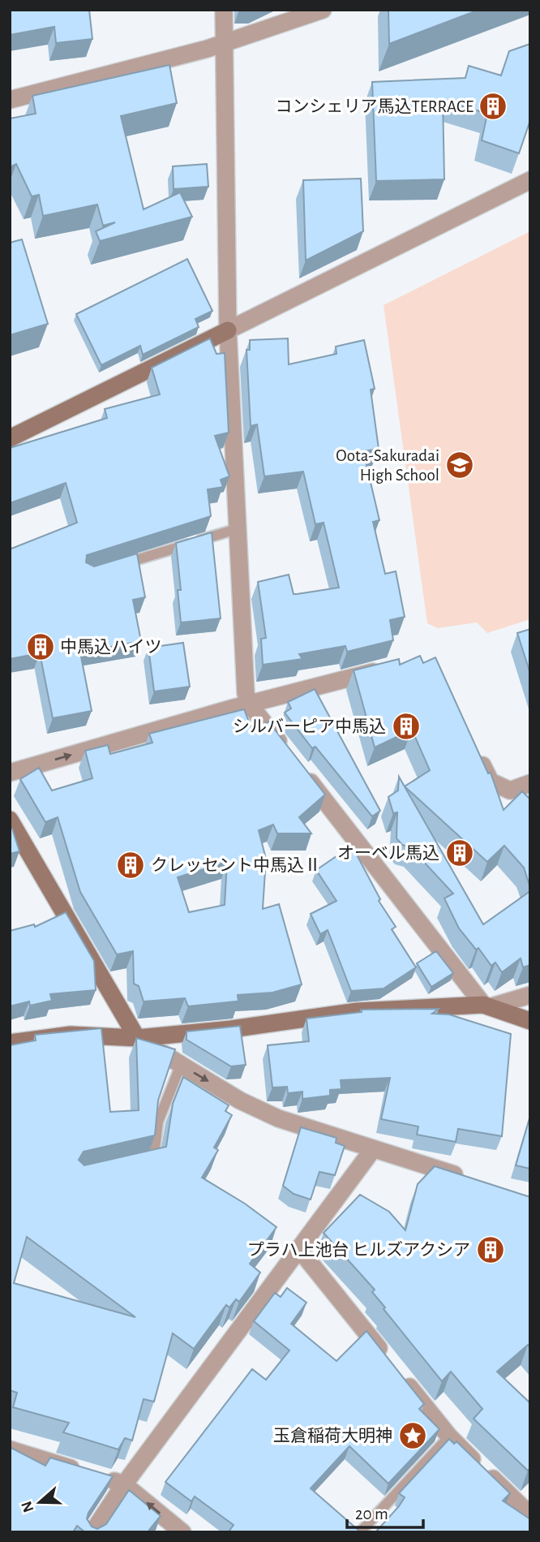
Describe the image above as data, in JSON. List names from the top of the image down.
{
  "places": {
    "building": [
      "コンシェリア馬込TERRACE",
      "中馬込ハイツ",
      "シルバーピア中馬込",
      "オーベル馬込",
      "クレッセント中馬込Ⅱ",
      "プラハ上池台 ヒルズアクシア"
    ],
    "school or university": ["Oota-Sakuradai High School"],
    "place": ["玉倉稲荷大明神"]
  },
  "scale_bar": "20 m",
  "north": "left"
}
